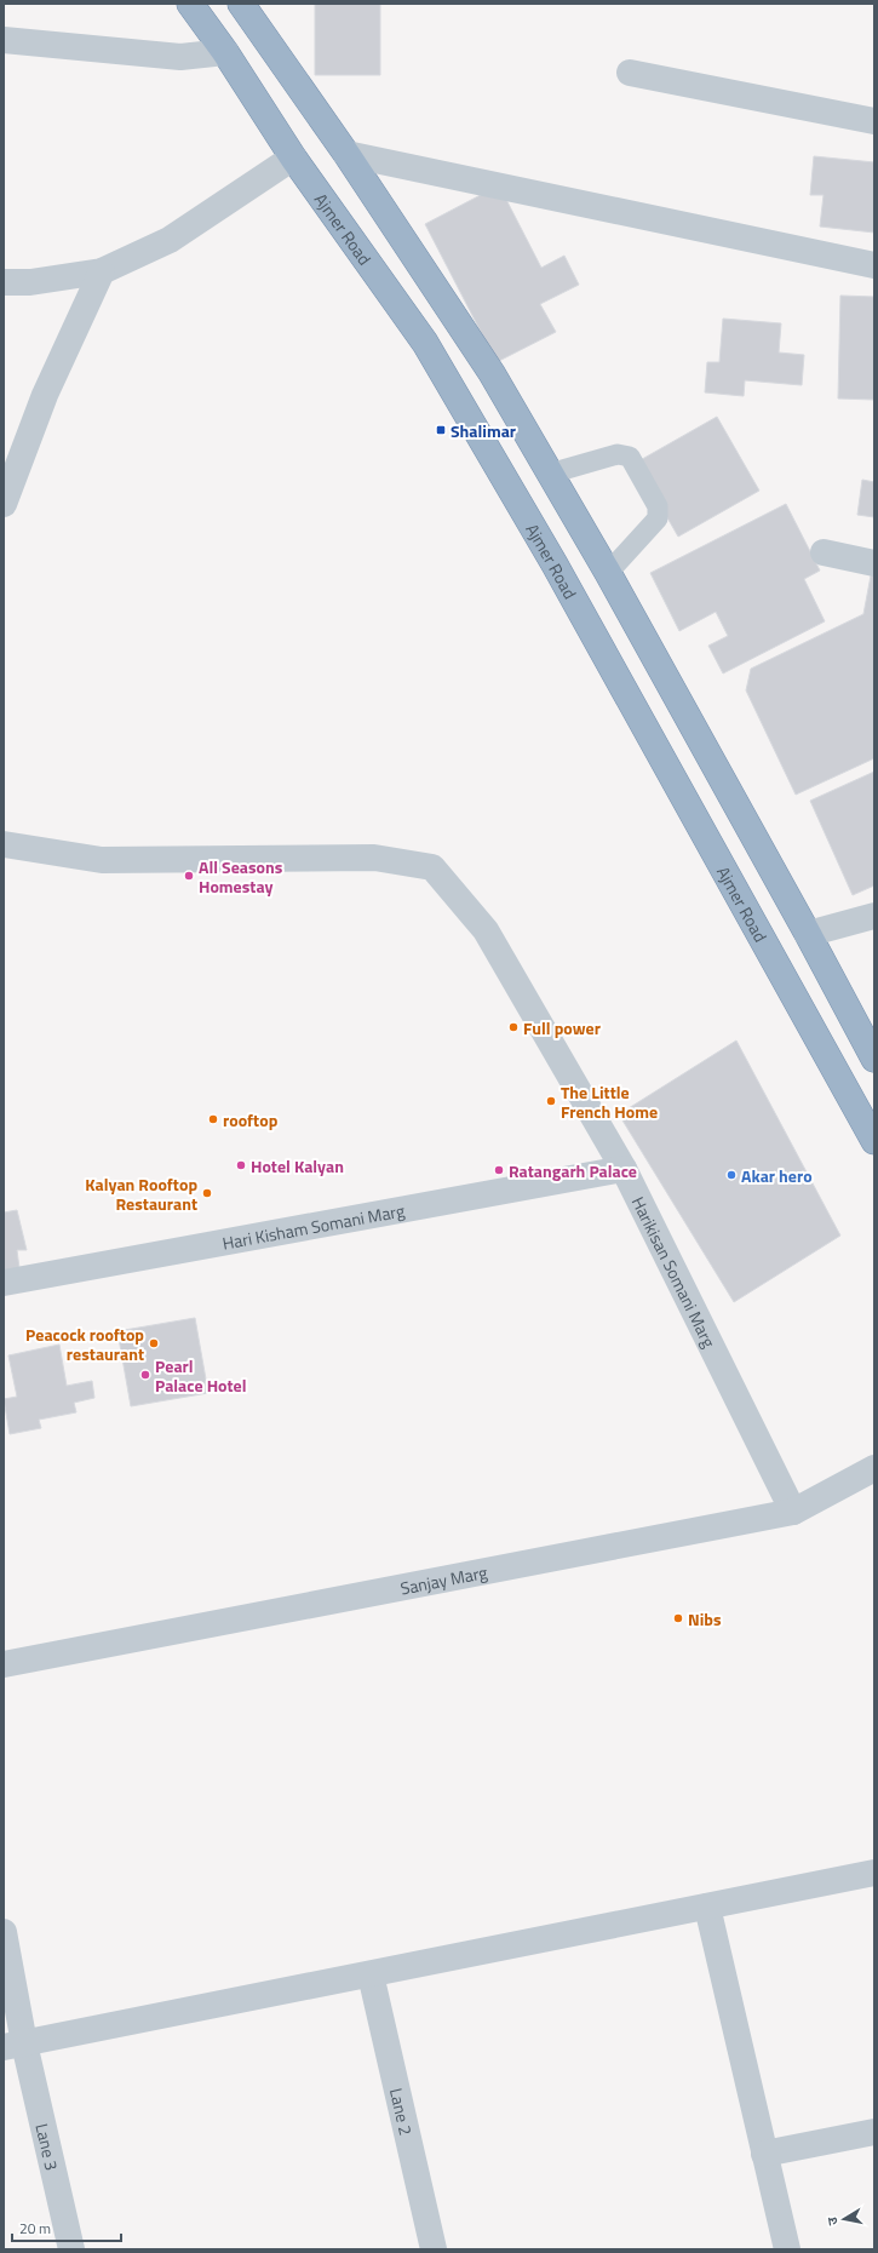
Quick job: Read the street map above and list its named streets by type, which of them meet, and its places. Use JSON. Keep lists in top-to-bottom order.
{
  "streets": {
    "highway": ["Ajmer Road"],
    "street": [
      "Hari Kisham Somani Marg",
      "Harikisan Somani Marg",
      "Sanjay Marg",
      "Lane 2",
      "Lane 3"
    ]
  },
  "crossings": [
    ["Hari Kisham Somani Marg", "Harikisan Somani Marg"],
    ["Harikisan Somani Marg", "Sanjay Marg"]
  ],
  "places": {
    "transit": ["Shalimar"],
    "other": [
      "All Seasons Homestay",
      "Full power",
      "The Little French Home",
      "rooftop",
      "Hotel Kalyan",
      "Ratangarh Palace",
      "Akar hero",
      "Kalyan Rooftop Restaurant",
      "Peacock rooftop restaurant",
      "Pearl Palace Hotel",
      "Nibs"
    ]
  },
  "scale_bar": "20 m",
  "north": "left"
}
